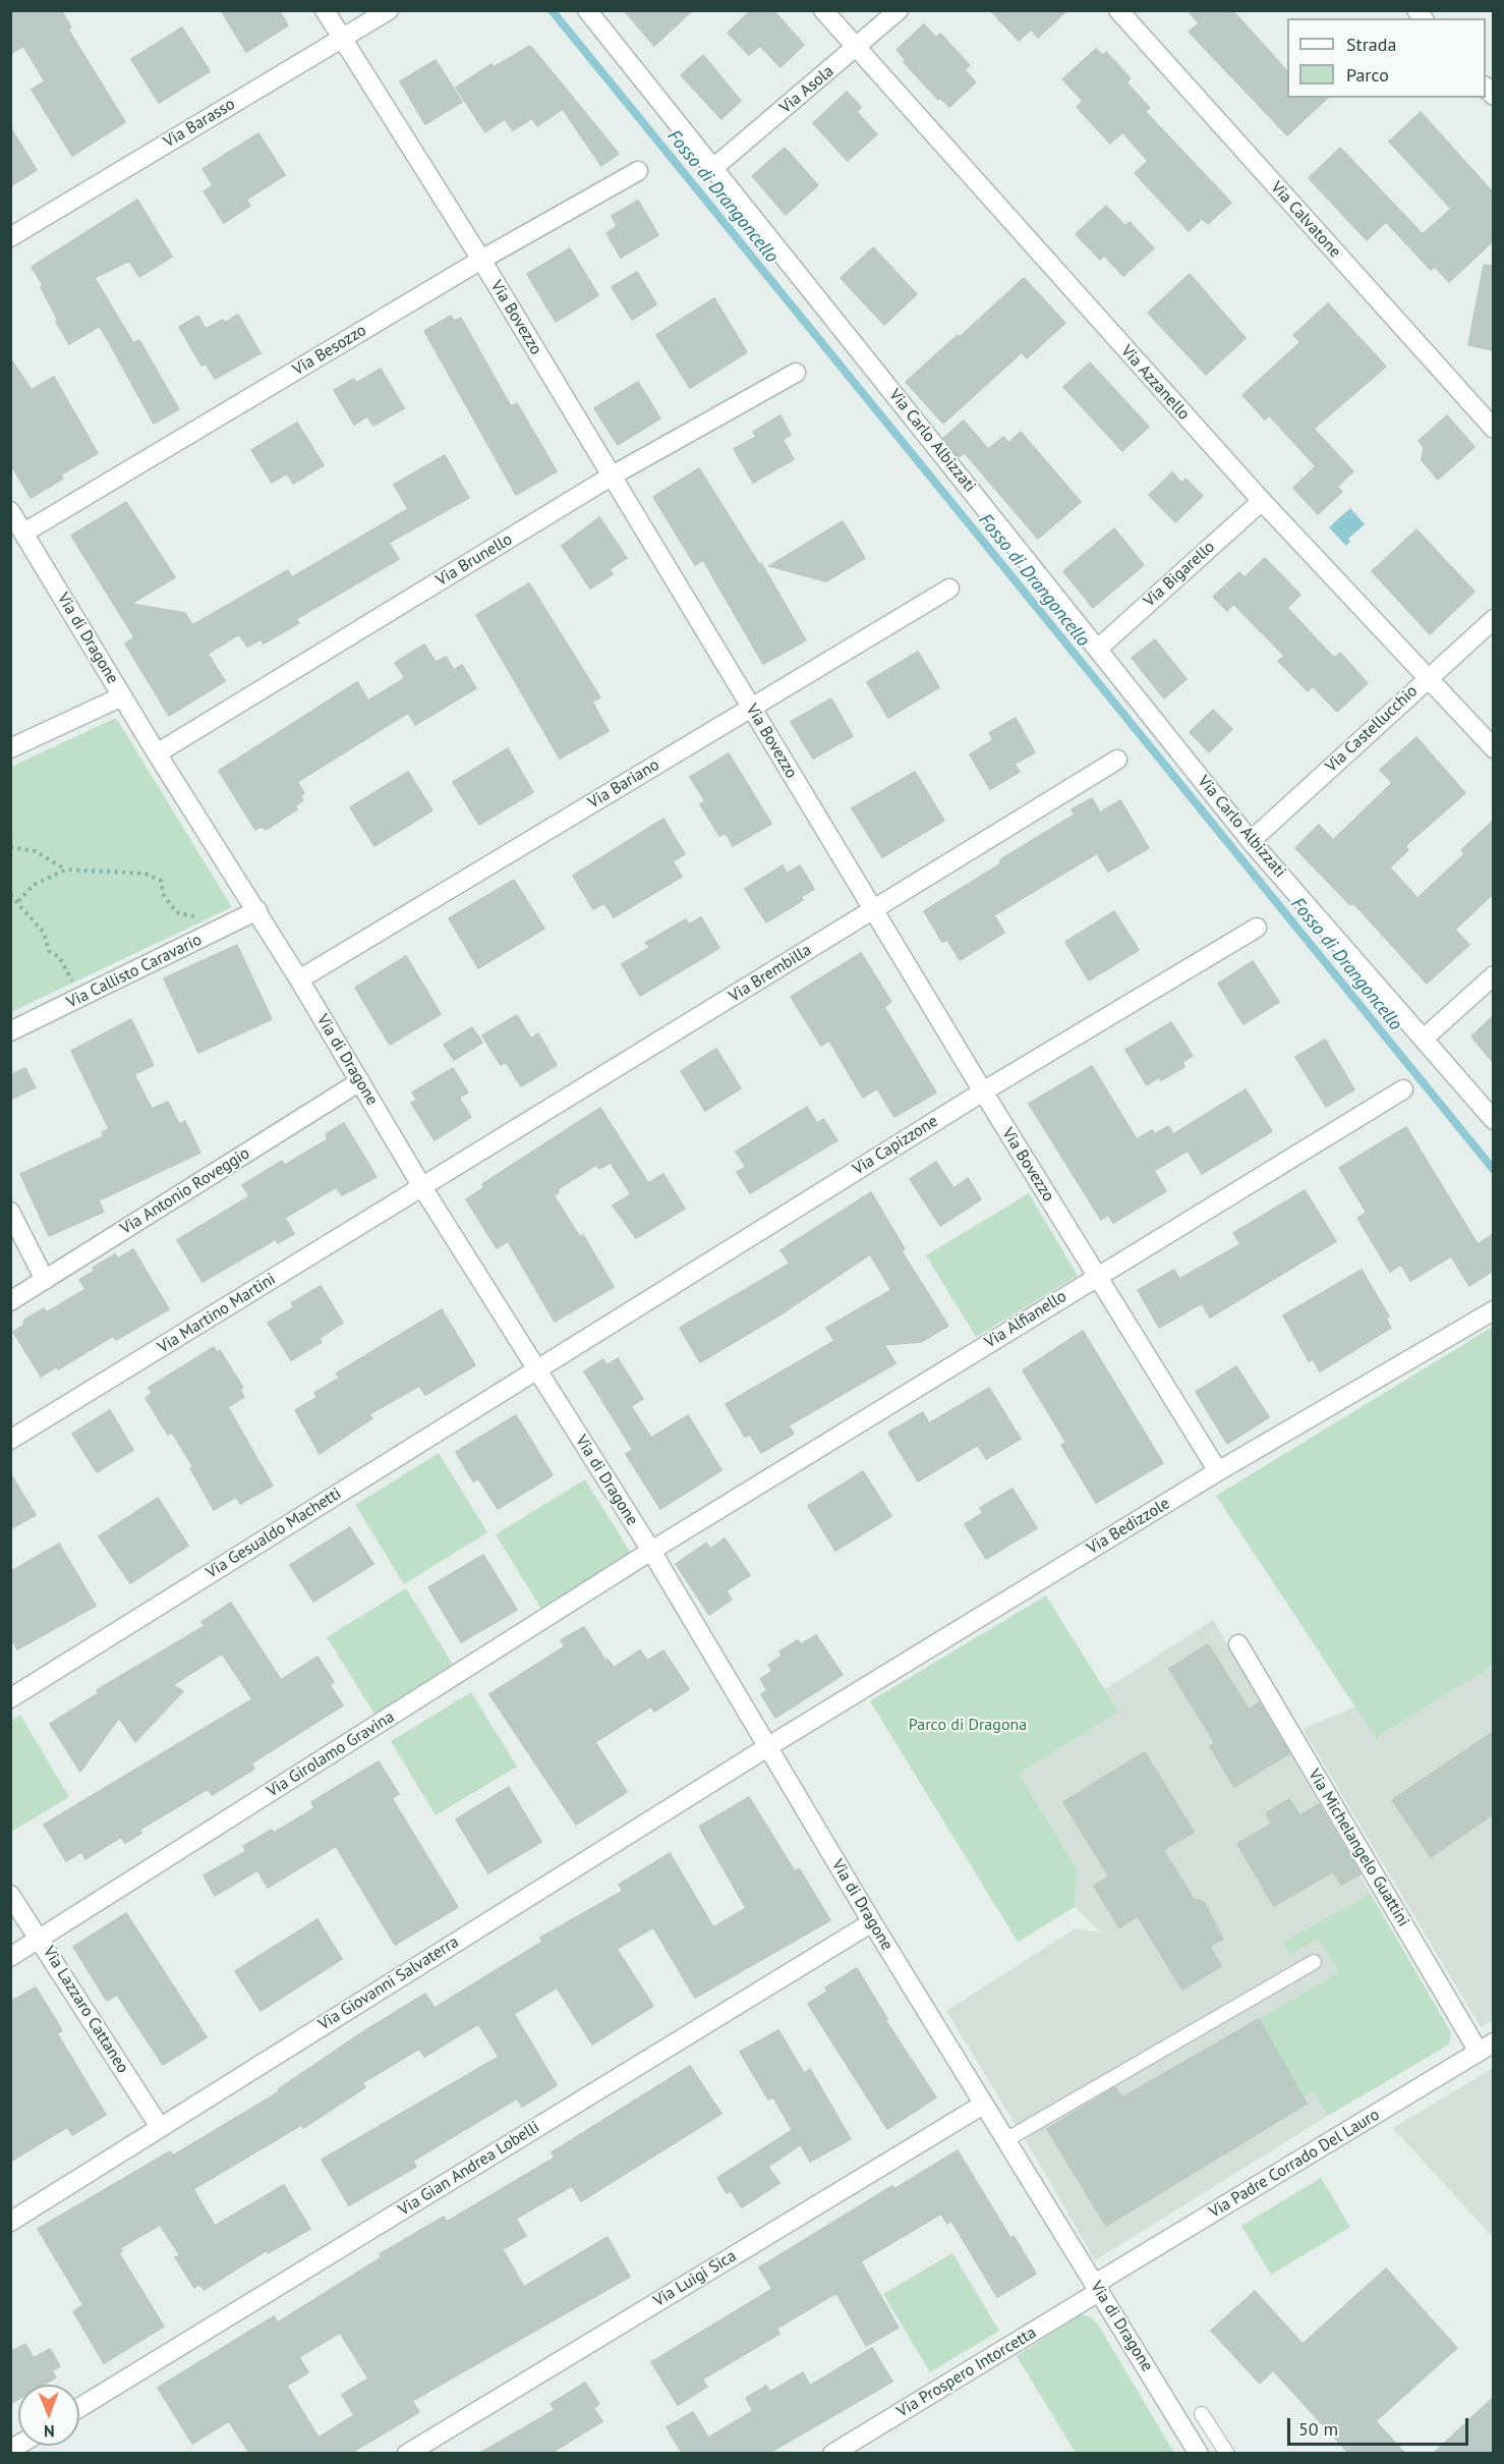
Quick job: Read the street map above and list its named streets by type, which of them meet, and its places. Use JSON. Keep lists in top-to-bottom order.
{
  "streets": {
    "street": [
      "Via Asola",
      "Via Barasso",
      "Via Calvatone",
      "Via Bovezzo",
      "Via Besozzo",
      "Via Azzanello",
      "Via Carlo Albizzati",
      "Via Brunello",
      "Via Bigarello",
      "Via di Dragone",
      "Via Castellucchio",
      "Via Bariano",
      "Via Callisto Caravario",
      "Via Brembilla",
      "Via Capizzone",
      "Via Antonio Roveggio",
      "Via Martino Martini",
      "Via Alfianello",
      "Via Bedizzole",
      "Via Gesualdo Machetti",
      "Via Girolamo Gravina",
      "Via Michelangelo Guattini",
      "Via Giovanni Salvaterra",
      "Via Lazzaro Cattaneo",
      "Via Padre Corrado Del Lauro",
      "Via Gian Andrea Lobelli",
      "Via Luigi Sica",
      "Via Prospero Intorcetta"
    ]
  },
  "crossings": [
    ["Via Asola", "Via Azzanello"],
    ["Via Asola", "Via Carlo Albizzati"],
    ["Via Barasso", "Via Bovezzo"],
    ["Via Bovezzo", "Via Besozzo"],
    ["Via Bovezzo", "Via Brunello"],
    ["Via Bovezzo", "Via Bariano"],
    ["Via Bovezzo", "Via Brembilla"],
    ["Via Bovezzo", "Via Capizzone"],
    ["Via Bovezzo", "Via Alfianello"],
    ["Via Bovezzo", "Via Bedizzole"],
    ["Via Besozzo", "Via di Dragone"],
    ["Via Azzanello", "Via Bigarello"],
    ["Via Azzanello", "Via Castellucchio"],
    ["Via Carlo Albizzati", "Via Bigarello"],
    ["Via Carlo Albizzati", "Via Castellucchio"],
    ["Via Brunello", "Via di Dragone"],
    ["Via di Dragone", "Via Bariano"],
    ["Via di Dragone", "Via Callisto Caravario"],
    ["Via di Dragone", "Via Brembilla"],
    ["Via di Dragone", "Via Capizzone"],
    ["Via di Dragone", "Via Antonio Roveggio"],
    ["Via di Dragone", "Via Martino Martini"],
    ["Via di Dragone", "Via Alfianello"],
    ["Via di Dragone", "Via Bedizzole"],
    ["Via di Dragone", "Via Gesualdo Machetti"],
    ["Via di Dragone", "Via Girolamo Gravina"],
    ["Via di Dragone", "Via Giovanni Salvaterra"],
    ["Via di Dragone", "Via Padre Corrado Del Lauro"],
    ["Via di Dragone", "Via Gian Andrea Lobelli"],
    ["Via di Dragone", "Via Luigi Sica"],
    ["Via di Dragone", "Via Prospero Intorcetta"],
    ["Via Brembilla", "Via Martino Martini"],
    ["Via Capizzone", "Via Gesualdo Machetti"],
    ["Via Alfianello", "Via Girolamo Gravina"],
    ["Via Bedizzole", "Via Giovanni Salvaterra"],
    ["Via Girolamo Gravina", "Via Lazzaro Cattaneo"],
    ["Via Michelangelo Guattini", "Via Padre Corrado Del Lauro"],
    ["Via Giovanni Salvaterra", "Via Lazzaro Cattaneo"],
    ["Via Padre Corrado Del Lauro", "Via Prospero Intorcetta"]
  ],
  "water": ["Fosso di Drangoncello"],
  "parks": ["Parco di Dragona"],
  "legend": ["Strada", "Parco"],
  "scale_bar": "50 m",
  "north": "bottom"
}
